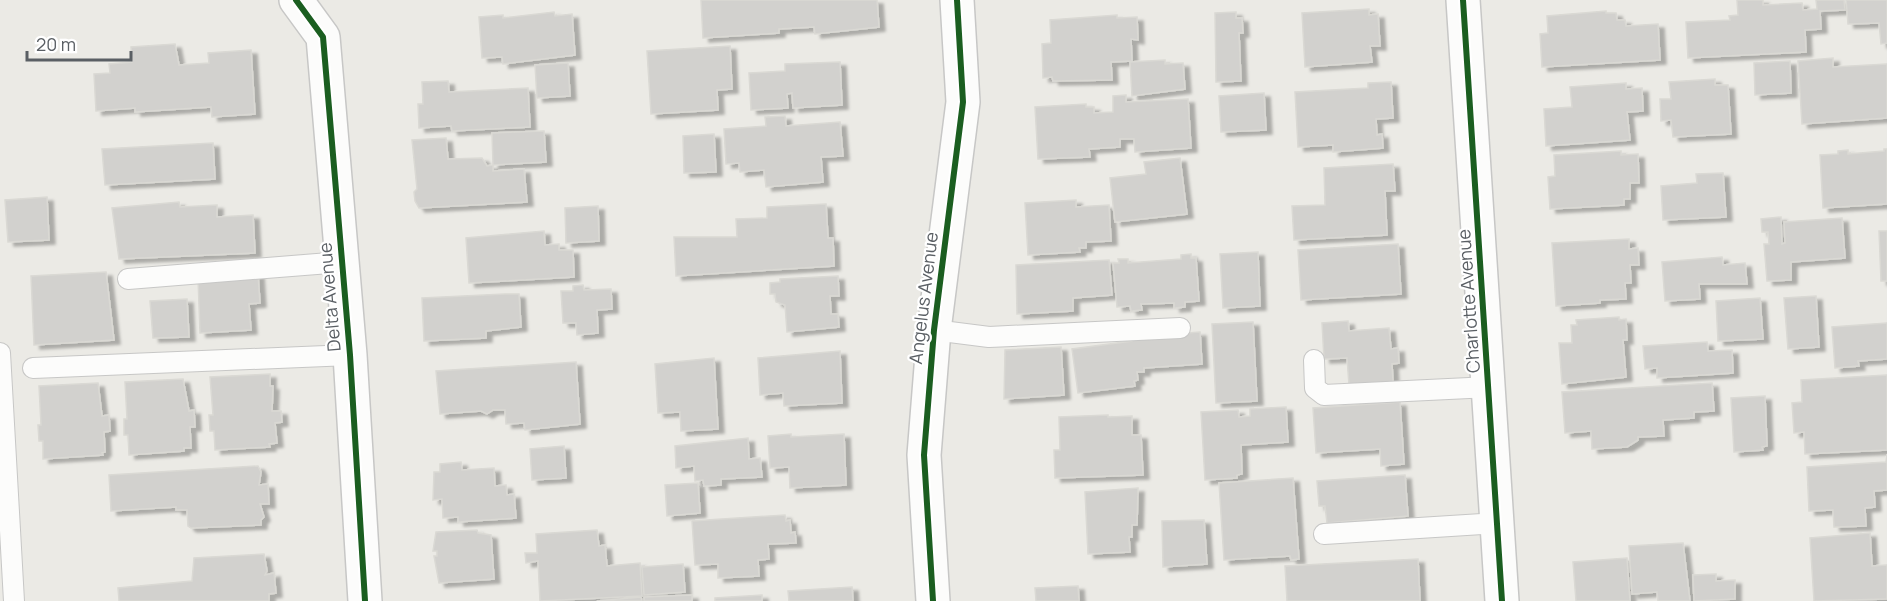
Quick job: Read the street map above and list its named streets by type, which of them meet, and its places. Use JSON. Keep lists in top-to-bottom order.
{
  "streets": {
    "street": ["Delta Avenue", "Angelus Avenue", "Charlotte Avenue"]
  },
  "scale_bar": "20 m"
}
